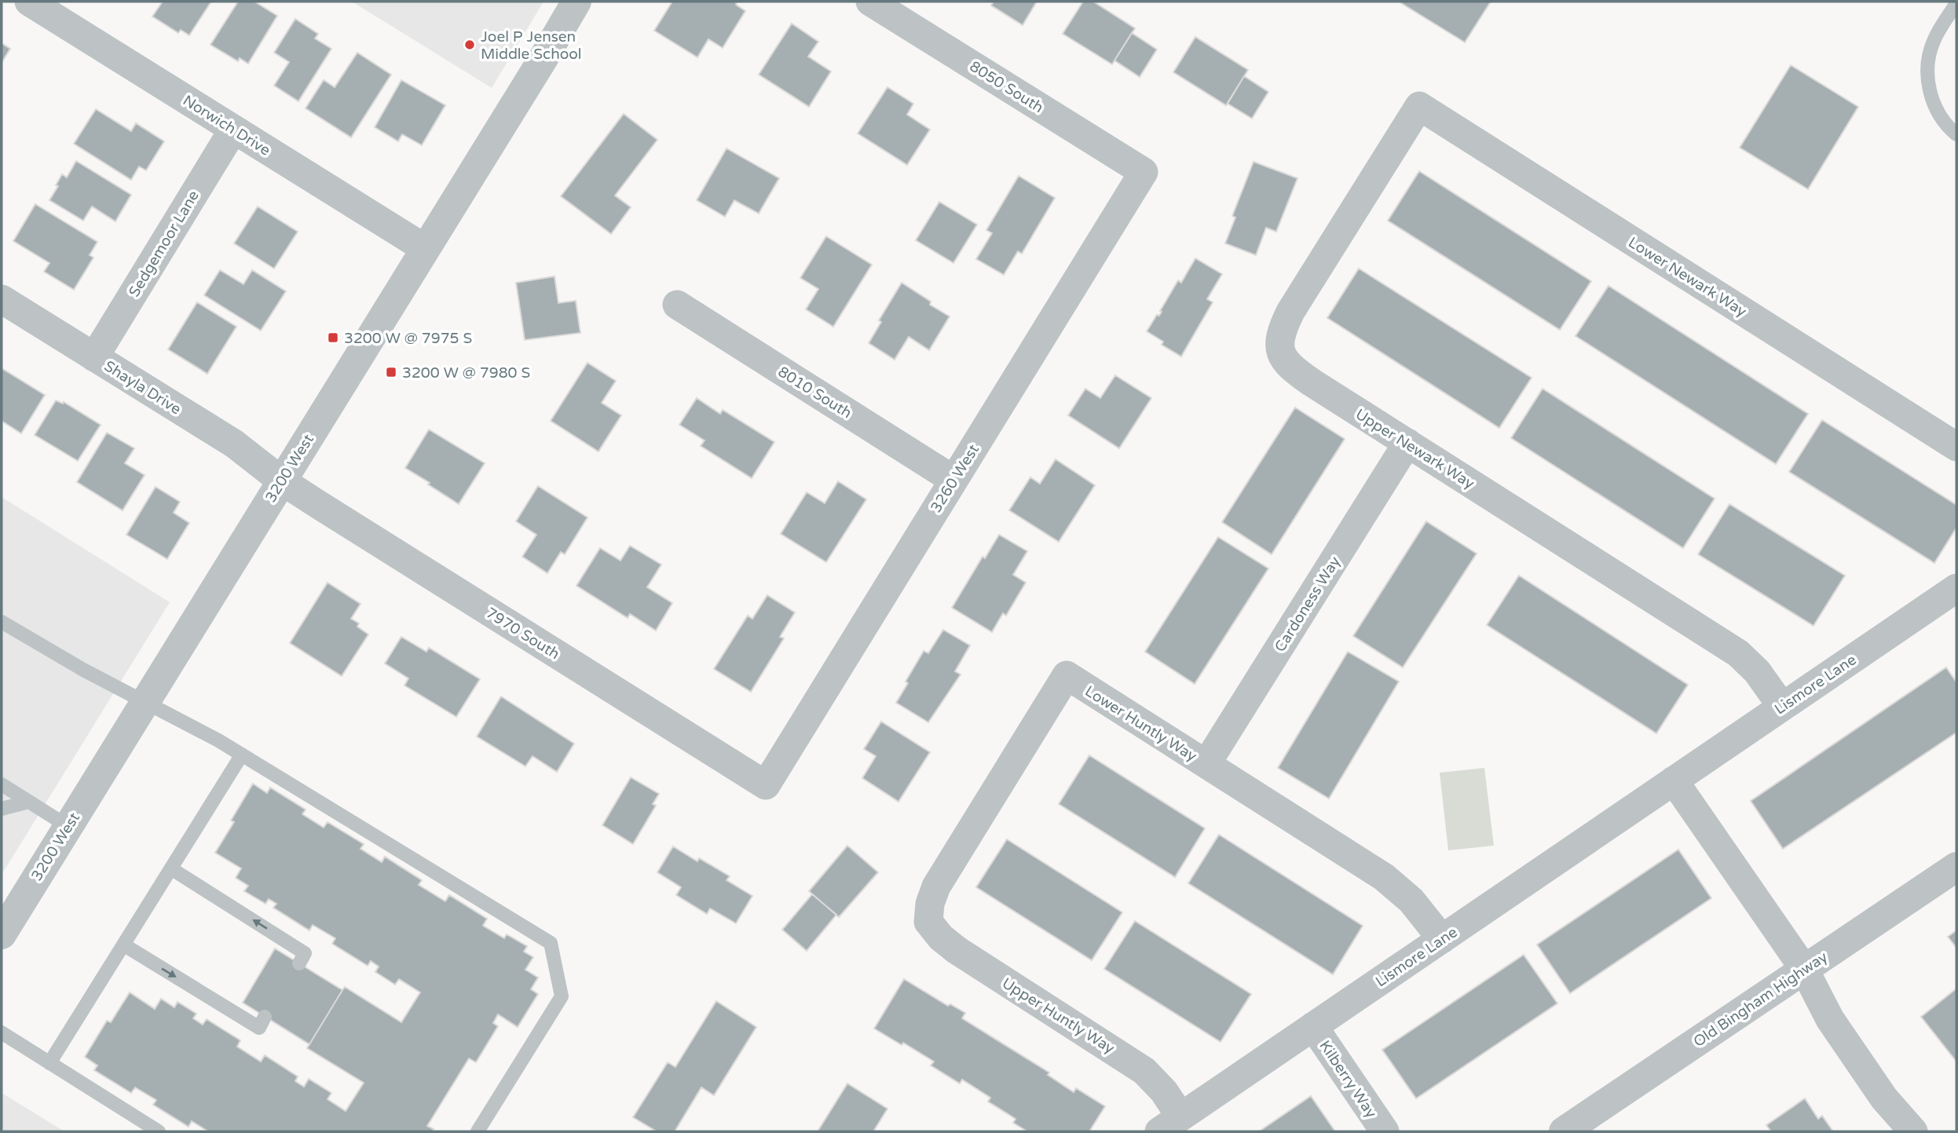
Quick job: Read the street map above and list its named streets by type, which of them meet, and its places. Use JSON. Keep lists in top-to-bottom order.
{
  "streets": {
    "street": [
      "8050 South",
      "Norwich Drive",
      "Sedgemoor Lane",
      "Lower Newark Way",
      "Shayla Drive",
      "8010 South",
      "Upper Newark Way",
      "3200 West",
      "3260 West",
      "Cardoness Way",
      "7970 South",
      "Lismore Lane",
      "Lower Huntly Way",
      "Old Bingham Highway",
      "Upper Huntly Way",
      "Kilberry Way"
    ]
  },
  "crossings": [
    ["8050 South", "3260 West"],
    ["Norwich Drive", "Sedgemoor Lane"],
    ["Norwich Drive", "3200 West"],
    ["Sedgemoor Lane", "Shayla Drive"],
    ["Lower Newark Way", "Upper Newark Way"],
    ["Shayla Drive", "3200 West"],
    ["Shayla Drive", "7970 South"],
    ["8010 South", "3260 West"],
    ["Upper Newark Way", "Cardoness Way"],
    ["Upper Newark Way", "Lismore Lane"],
    ["3200 West", "7970 South"],
    ["3260 West", "7970 South"],
    ["Cardoness Way", "Lower Huntly Way"],
    ["Lismore Lane", "Lower Huntly Way"],
    ["Lismore Lane", "Upper Huntly Way"],
    ["Lismore Lane", "Kilberry Way"],
    ["Lower Huntly Way", "Upper Huntly Way"]
  ],
  "places": {
    "other": ["Joel P Jensen Middle School"],
    "transit": ["3200 W @ 7975 S", "3200 W @ 7980 S"]
  }
}
